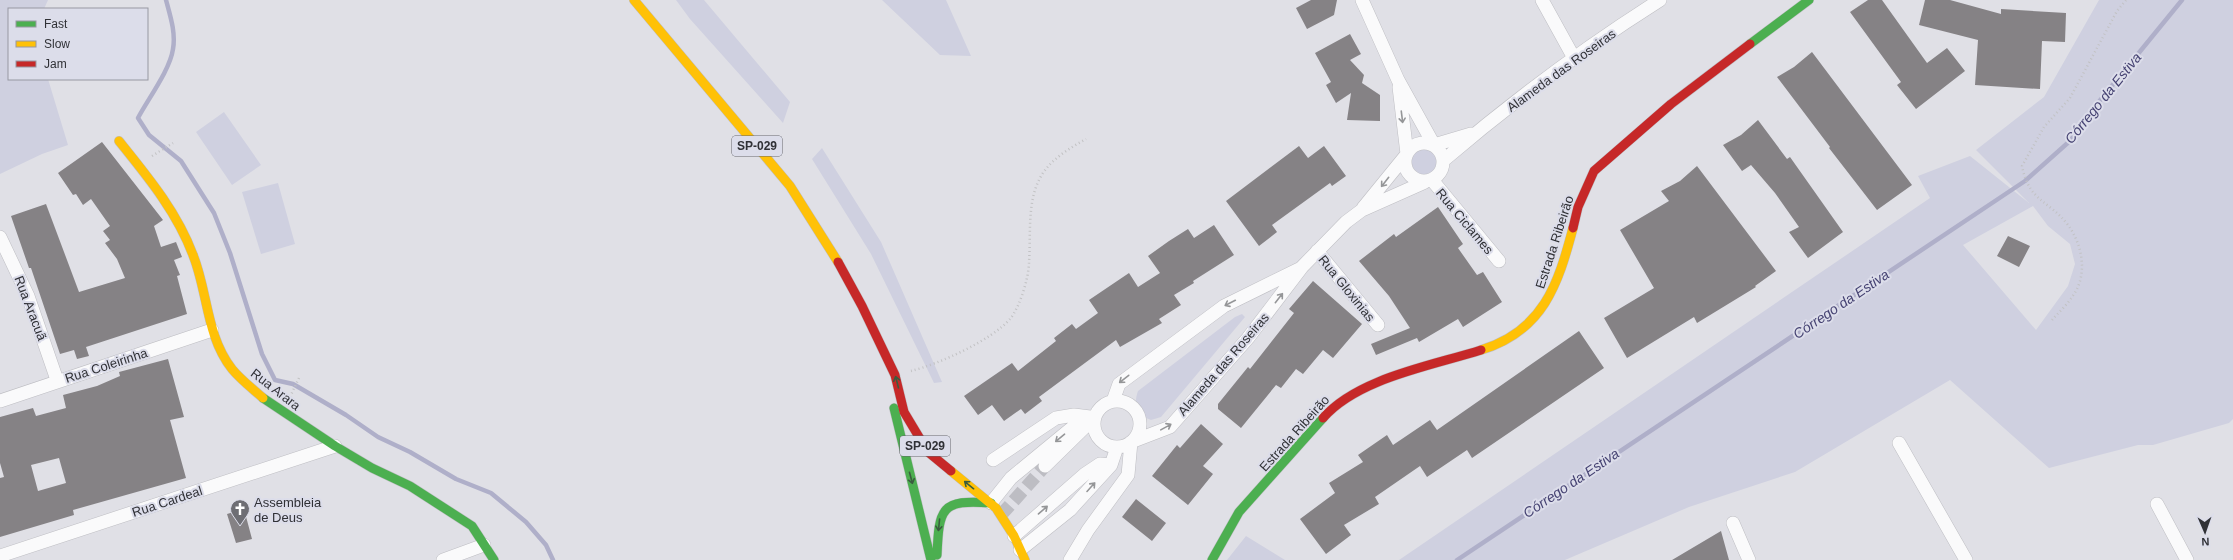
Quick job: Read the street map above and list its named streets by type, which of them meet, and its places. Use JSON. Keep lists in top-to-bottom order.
{
  "streets": {
    "main road": ["SP-029", "Estrada Ribeirão", "Rua Arara"],
    "street": [
      "Alameda das Roseiras",
      "Rua Ciclames",
      "Rua Gloxinias",
      "Rua Aracuã",
      "Rua Coleirinha",
      "Rua Cardeal"
    ]
  },
  "crossings": [
    ["Alameda das Roseiras", "Rua Ciclames"],
    ["Alameda das Roseiras", "Rua Gloxinias"],
    ["Rua Aracuã", "Rua Coleirinha"],
    ["Rua Coleirinha", "Rua Arara"],
    ["Rua Arara", "Rua Cardeal"]
  ],
  "water": ["Córrego da Estiva"],
  "places": {
    "church": ["Assembleia de Deus"]
  },
  "legend": ["Fast", "Slow", "Jam"],
  "north": "bottom"
}
